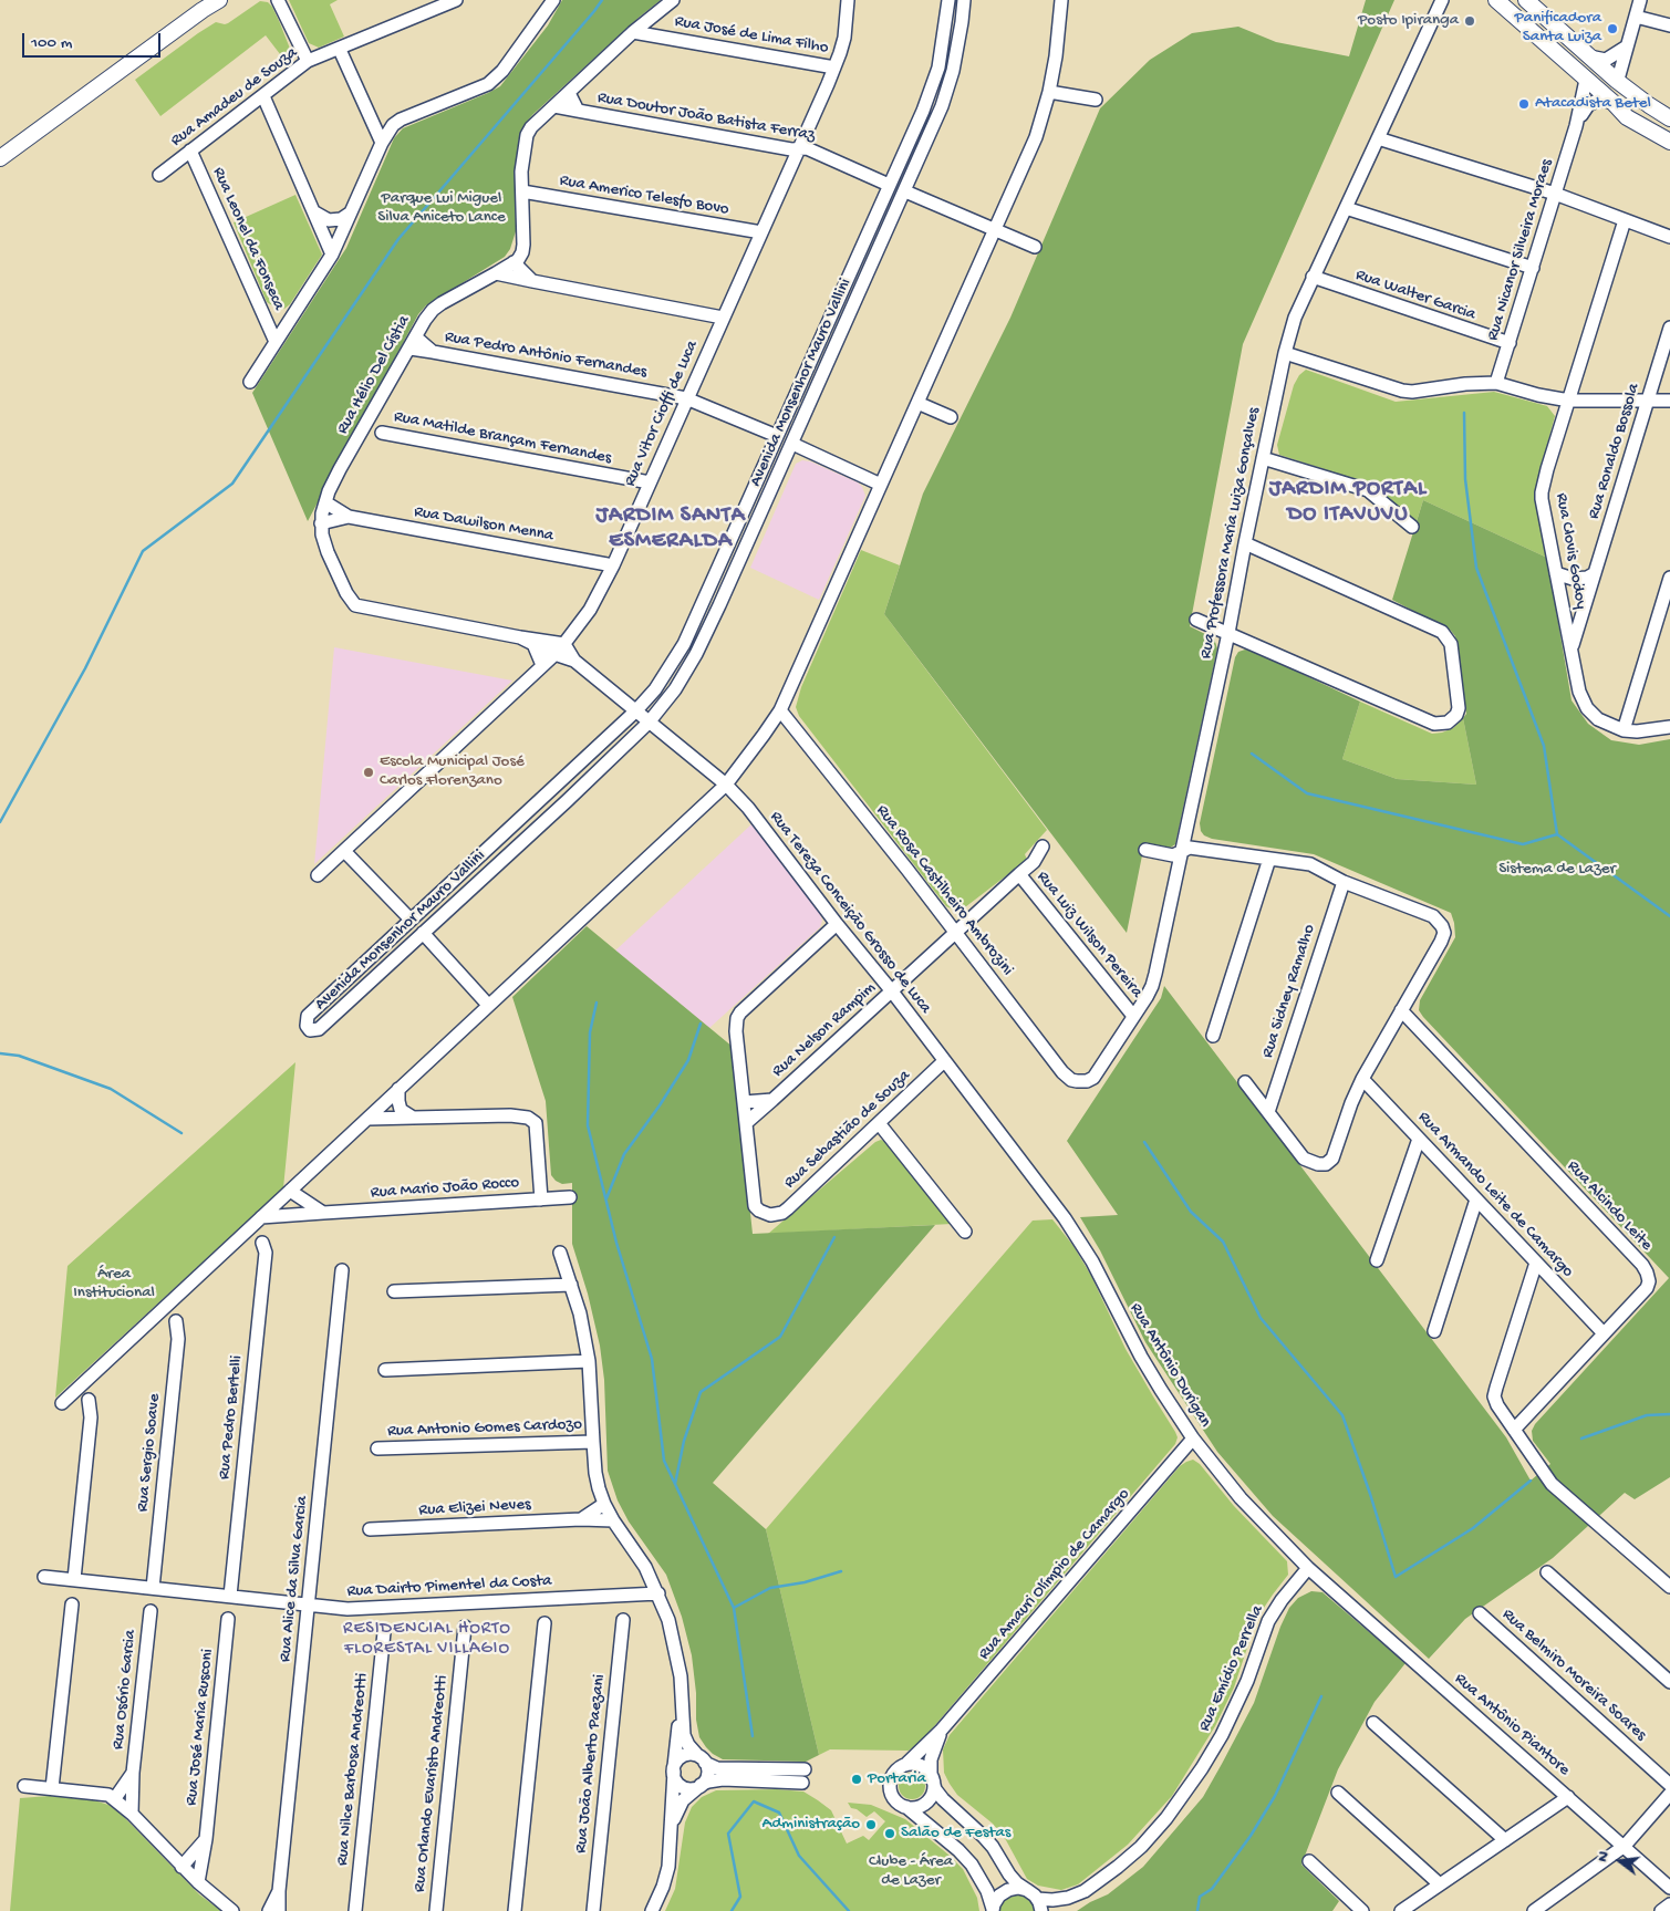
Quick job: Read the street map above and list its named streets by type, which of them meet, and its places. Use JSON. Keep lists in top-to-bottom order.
{
  "streets": {
    "street": [
      "Rua José de Lima Filho",
      "Rua Amadeu de Souza",
      "Rua Doutor João Batista Ferraz",
      "Rua Americo Telesfo Bovo",
      "Rua Leonel da Fonseca",
      "Rua Nicanor Silveira Moraes",
      "Rua Walter Garcia",
      "Rua Pedro Antônio Fernandes",
      "Rua Hélio Del Cístia",
      "Avenida Monsenhor Mauro Vallini",
      "Rua Vitor Cioffi de Luca",
      "Rua Matilde Brançam Fernandes",
      "Rua Ronaldo Bossola",
      "Rua Dawilson Menna",
      "Rua Professora Maria Luiza Gonçalves",
      "Rua Clovis Godoy",
      "Rua Rosa Castilheiro Ambrozini",
      "Rua Tereza Conceição Grosso de Luca",
      "Rua Luiz Wilson Pereira",
      "Rua Sidney Ramalho",
      "Rua Nelson Rampim",
      "Rua Sebastião de Souza",
      "Rua Mario João Rocco",
      "Rua Armando Leite de Camargo",
      "Rua Alcindo Leite",
      "Rua Antônio Durigan",
      "Rua Pedro Bertelli",
      "Rua Antonio Gomes Cardozo",
      "Rua Sergio Soave",
      "Rua Elizei Neves",
      "Rua Amauri Olímpio de Camargo",
      "Rua Alice da Silva Garcia",
      "Rua Dairto Pimentel da Costa",
      "Rua Emídio Perrella",
      "Rua Belmiro Moreira Soares",
      "Rua Osório Garcia",
      "Rua Antônio Piantore",
      "Rua José Maria Rusconi",
      "Rua João Alberto Paezani",
      "Rua Nilce Barbosa Andreotti",
      "Rua Orlando Evaristo Andreotti"
    ]
  },
  "crossings": [
    ["Rua José de Lima Filho", "Rua Vitor Cioffi de Luca"],
    ["Rua Amadeu de Souza", "Rua Leonel da Fonseca"],
    ["Rua Doutor João Batista Ferraz", "Avenida Monsenhor Mauro Vallini"],
    ["Rua Doutor João Batista Ferraz", "Rua Vitor Cioffi de Luca"],
    ["Rua Americo Telesfo Bovo", "Rua Vitor Cioffi de Luca"],
    ["Rua Nicanor Silveira Moraes", "Rua Walter Garcia"],
    ["Rua Walter Garcia", "Rua Professora Maria Luiza Gonçalves"],
    ["Rua Pedro Antônio Fernandes", "Rua Hélio Del Cístia"],
    ["Rua Pedro Antônio Fernandes", "Avenida Monsenhor Mauro Vallini"],
    ["Rua Pedro Antônio Fernandes", "Rua Vitor Cioffi de Luca"],
    ["Rua Hélio Del Cístia", "Rua Matilde Brançam Fernandes"],
    ["Rua Hélio Del Cístia", "Rua Dawilson Menna"],
    ["Rua Hélio Del Cístia", "Rua Tereza Conceição Grosso de Luca"],
    ["Avenida Monsenhor Mauro Vallini", "Rua Tereza Conceição Grosso de Luca"],
    ["Rua Vitor Cioffi de Luca", "Rua Matilde Brançam Fernandes"],
    ["Rua Vitor Cioffi de Luca", "Rua Dawilson Menna"],
    ["Rua Vitor Cioffi de Luca", "Rua Tereza Conceição Grosso de Luca"],
    ["Rua Ronaldo Bossola", "Rua Clovis Godoy"],
    ["Rua Dawilson Menna", "Rua Tereza Conceição Grosso de Luca"],
    ["Rua Professora Maria Luiza Gonçalves", "Rua Rosa Castilheiro Ambrozini"],
    ["Rua Professora Maria Luiza Gonçalves", "Rua Luiz Wilson Pereira"],
    ["Rua Rosa Castilheiro Ambrozini", "Rua Nelson Rampim"],
    ["Rua Tereza Conceição Grosso de Luca", "Rua Nelson Rampim"],
    ["Rua Tereza Conceição Grosso de Luca", "Rua Sebastião de Souza"],
    ["Rua Tereza Conceição Grosso de Luca", "Rua Antônio Durigan"],
    ["Rua Luiz Wilson Pereira", "Rua Nelson Rampim"],
    ["Rua Nelson Rampim", "Rua Sebastião de Souza"],
    ["Rua Armando Leite de Camargo", "Rua Alcindo Leite"],
    ["Rua Antônio Durigan", "Rua Amauri Olímpio de Camargo"],
    ["Rua Antônio Durigan", "Rua Emídio Perrella"],
    ["Rua Antônio Durigan", "Rua Antônio Piantore"],
    ["Rua Pedro Bertelli", "Rua Dairto Pimentel da Costa"],
    ["Rua Sergio Soave", "Rua Dairto Pimentel da Costa"],
    ["Rua Alice da Silva Garcia", "Rua Dairto Pimentel da Costa"]
  ],
  "districts": ["JARDIM PORTAL DO ITAVUVU", "JARDIM SANTA ESMERALDA", "RESIDENCIAL HORTO FLORESTAL VILLAGIO"],
  "parks": [
    "Parque Lui Miguel Silva Aniceto Lance",
    "Sistema de Lazer",
    "Área Institucional",
    "Clube - Área de Lazer"
  ],
  "places": [
    "Posto Ipiranga",
    "Panificadora Santa Luiza",
    "Atacadista Betel",
    "Escola Municipal José Carlos Florenzano",
    "Portaria",
    "Administração",
    "Salão de Festas"
  ],
  "scale_bar": "100 m",
  "north": "left"
}
